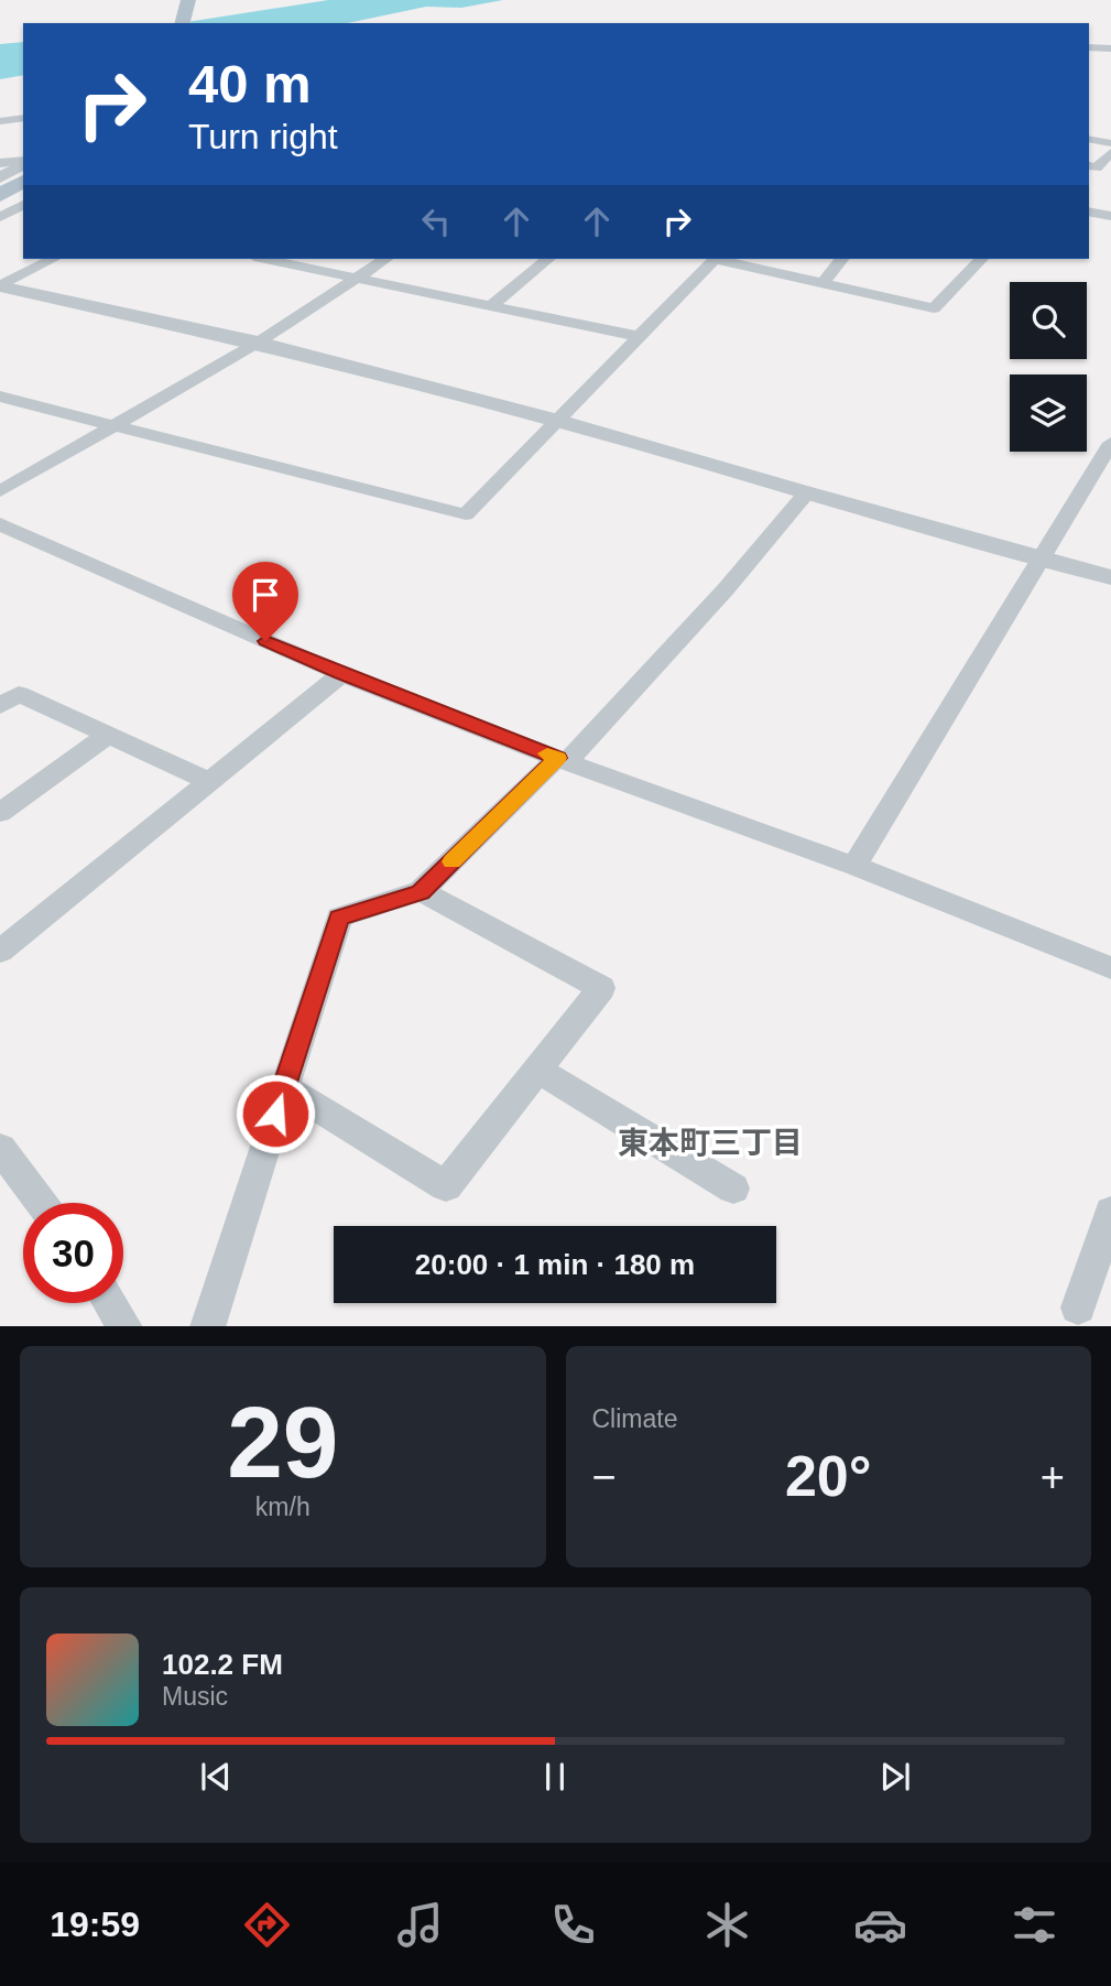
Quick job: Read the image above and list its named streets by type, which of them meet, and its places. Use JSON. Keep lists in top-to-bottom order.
{
  "districts": ["東本町三丁目"],
  "page": {
    "turn": ["40 m", "Turn right"],
    "limit": "30",
    "trip": "20:00 · 1 min · 180 m",
    "tile": [
      ["29", "km/h"],
      "Climate"
    ],
    "heat": ["−", "20°", "+"],
    "song": ["102.2 FM", "Music"],
    "tabs": "19:59"
  }
}
